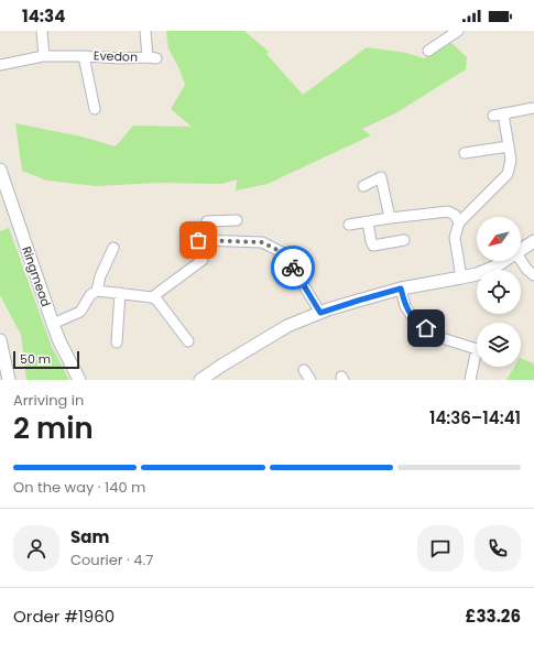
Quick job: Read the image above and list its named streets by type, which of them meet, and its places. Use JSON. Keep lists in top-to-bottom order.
{
  "streets": {
    "street": ["Evedon", "Ringmead"]
  },
  "scale_bar": "50 m",
  "north": "bottom left",
  "page": {
    "status": "14:34",
    "scale": "50 m",
    "heading": ["2 min", "Arriving in", "14:36–14:41"],
    "panel": [
      "Sam",
      "Courier · 4.7",
      "Order #1960",
      "£33.26"
    ],
    "bar": "On the way · 140 m"
  }
}
